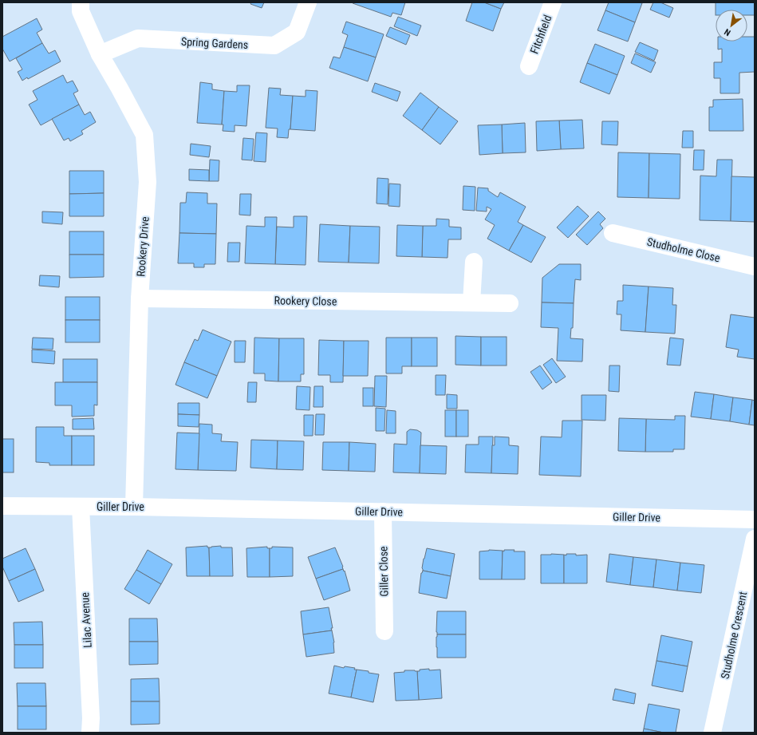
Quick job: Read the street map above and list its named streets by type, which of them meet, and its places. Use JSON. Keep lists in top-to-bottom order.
{
  "streets": {
    "street": [
      "Fitchfield",
      "Spring Gardens",
      "Rookery Drive",
      "Studholme Close",
      "Rookery Close",
      "Giller Drive",
      "Giller Close",
      "Lilac Avenue",
      "Studholme Crescent"
    ]
  },
  "crossings": [
    ["Spring Gardens", "Rookery Drive"],
    ["Rookery Drive", "Rookery Close"],
    ["Rookery Drive", "Giller Drive"],
    ["Giller Drive", "Giller Close"],
    ["Giller Drive", "Lilac Avenue"]
  ],
  "north": "bottom left"
}
